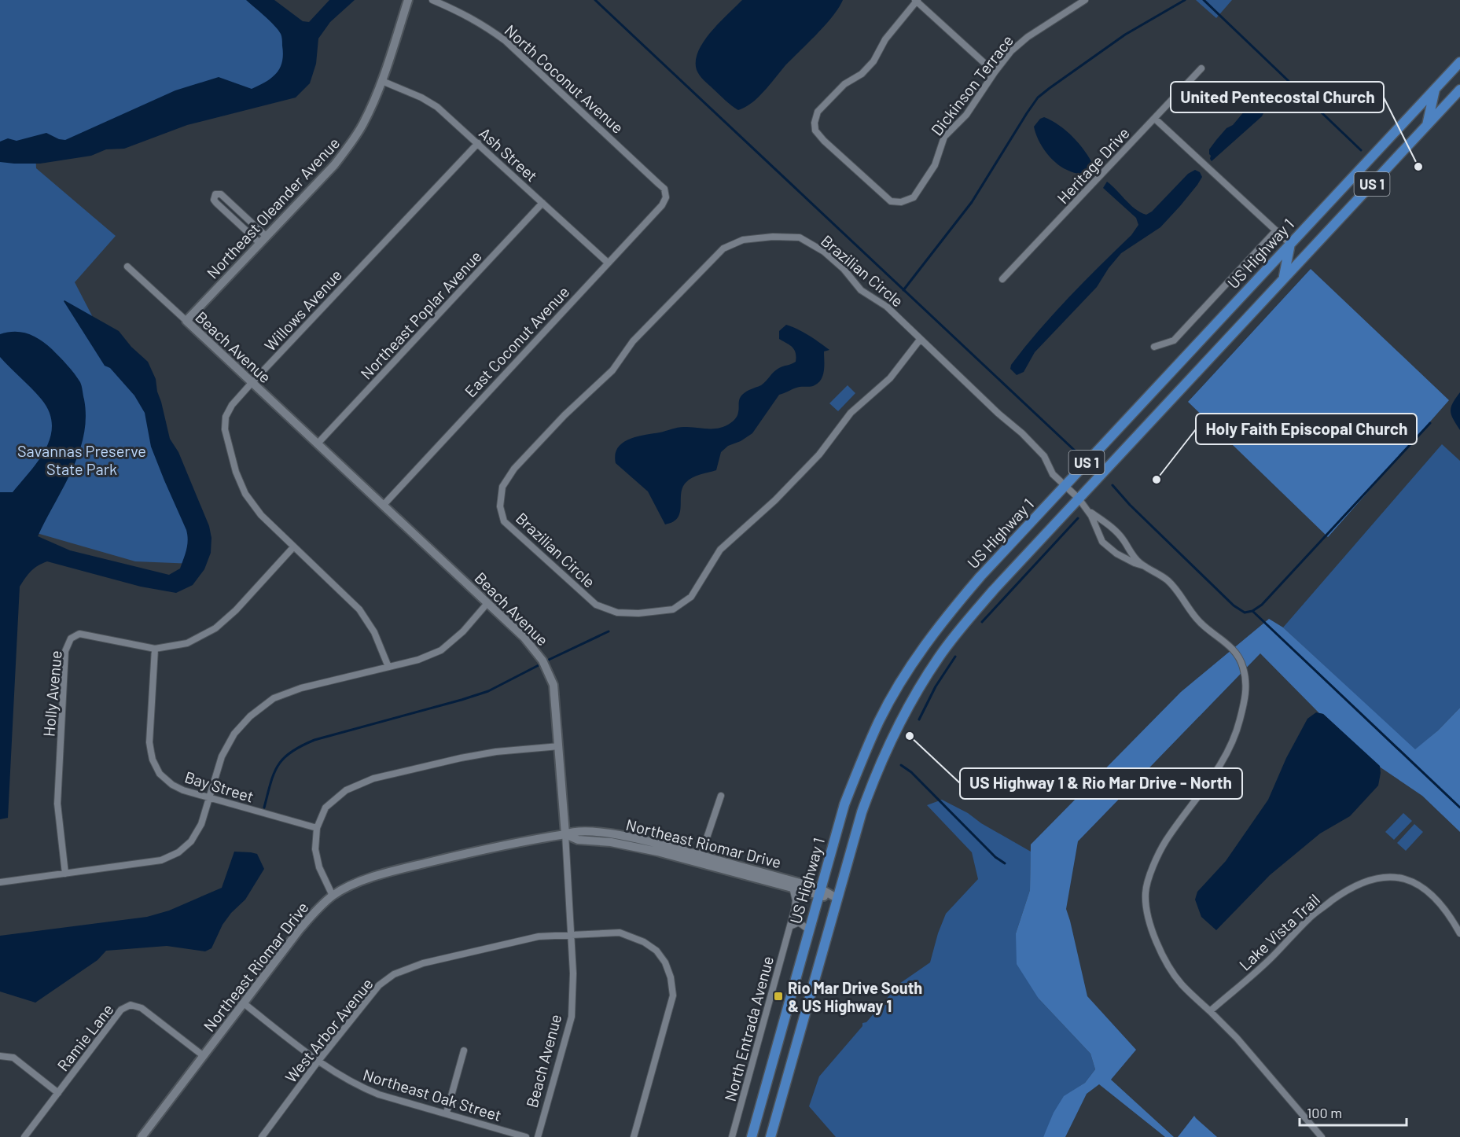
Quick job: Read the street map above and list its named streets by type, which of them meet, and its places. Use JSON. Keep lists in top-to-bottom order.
{
  "streets": {
    "main road": ["US 1", "US Highway 1"],
    "street": [
      "North Coconut Avenue",
      "Dickinson Terrace",
      "Ash Street",
      "Heritage Drive",
      "Northeast Oleander Avenue",
      "Brazilian Circle",
      "Willows Avenue",
      "Northeast Poplar Avenue",
      "East Coconut Avenue",
      "Beach Avenue",
      "Holly Avenue",
      "Bay Street",
      "Northeast Riomar Drive",
      "Lake Vista Trail",
      "North Entrada Avenue",
      "West Arbor Avenue",
      "Ramie Lane",
      "Northeast Oak Street"
    ]
  },
  "crossings": [
    ["North Coconut Avenue", "East Coconut Avenue"],
    ["Ash Street", "Northeast Oleander Avenue"],
    ["Ash Street", "Willows Avenue"],
    ["Ash Street", "Northeast Poplar Avenue"],
    ["Ash Street", "East Coconut Avenue"],
    ["US 1", "Northeast Riomar Drive"],
    ["Northeast Oleander Avenue", "Beach Avenue"],
    ["US Highway 1", "Brazilian Circle"],
    ["US Highway 1", "Northeast Riomar Drive"],
    ["Willows Avenue", "Beach Avenue"],
    ["Willows Avenue", "Holly Avenue"],
    ["Northeast Poplar Avenue", "Beach Avenue"],
    ["East Coconut Avenue", "Beach Avenue"],
    ["Beach Avenue", "Northeast Riomar Drive"],
    ["Beach Avenue", "West Arbor Avenue"],
    ["Holly Avenue", "Bay Street"],
    ["Northeast Riomar Drive", "North Entrada Avenue"],
    ["Northeast Riomar Drive", "Ramie Lane"],
    ["Northeast Riomar Drive", "Northeast Oak Street"],
    ["West Arbor Avenue", "Northeast Oak Street"]
  ],
  "parks": ["Savannas Preserve State Park"],
  "places": {
    "other": ["United Pentecostal Church", "Holy Faith Episcopal Church", "US Highway 1 & Rio Mar Drive - North"],
    "transit": ["Rio Mar Drive South & US Highway 1"]
  },
  "scale_bar": "100 m"
}
